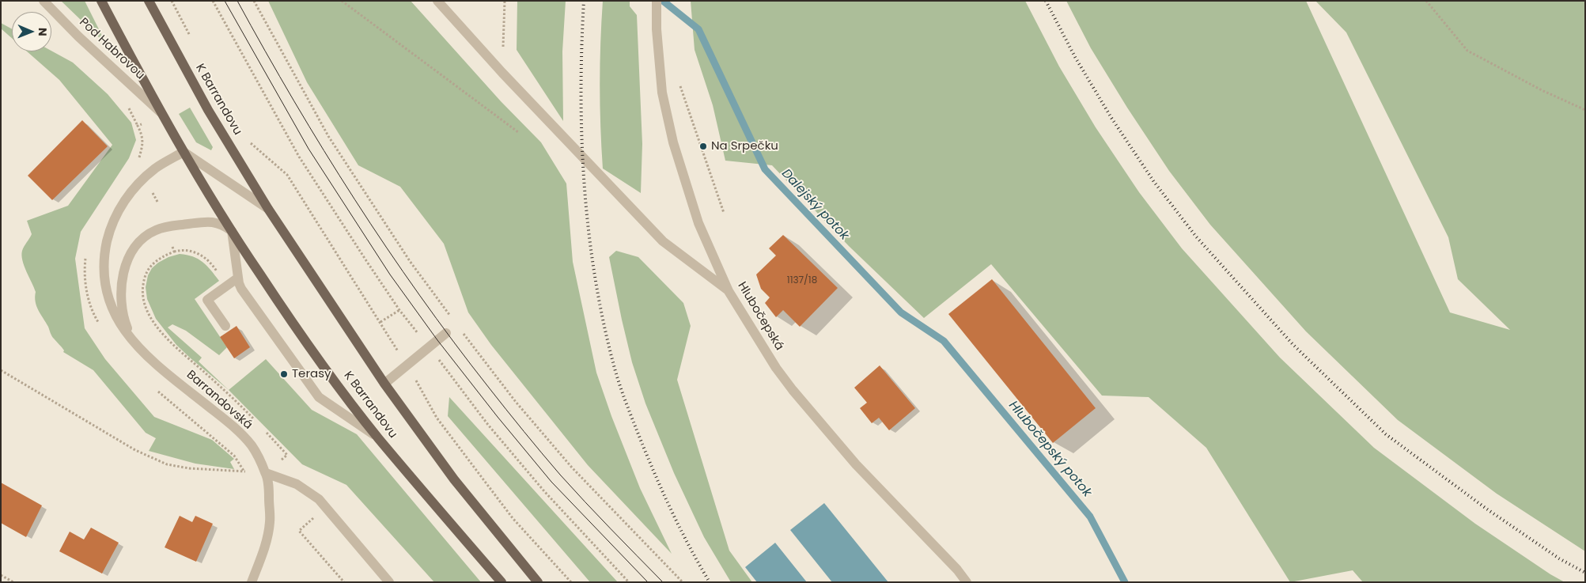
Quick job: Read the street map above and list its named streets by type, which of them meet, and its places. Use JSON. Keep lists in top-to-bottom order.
{
  "streets": {
    "main road": ["K Barrandovu"],
    "street": ["Pod Habrovou", "Hlubočepská", "Barrandovská"]
  },
  "crossings": [
    ["Pod Habrovou", "K Barrandovu"],
    ["K Barrandovu", "Barrandovská"]
  ],
  "water": ["Dalejský potok", "Hlubočepský potok"],
  "places": ["Na Srpečku", "Terasy"],
  "house_numbers": ["1137/18"],
  "north": "right"
}
